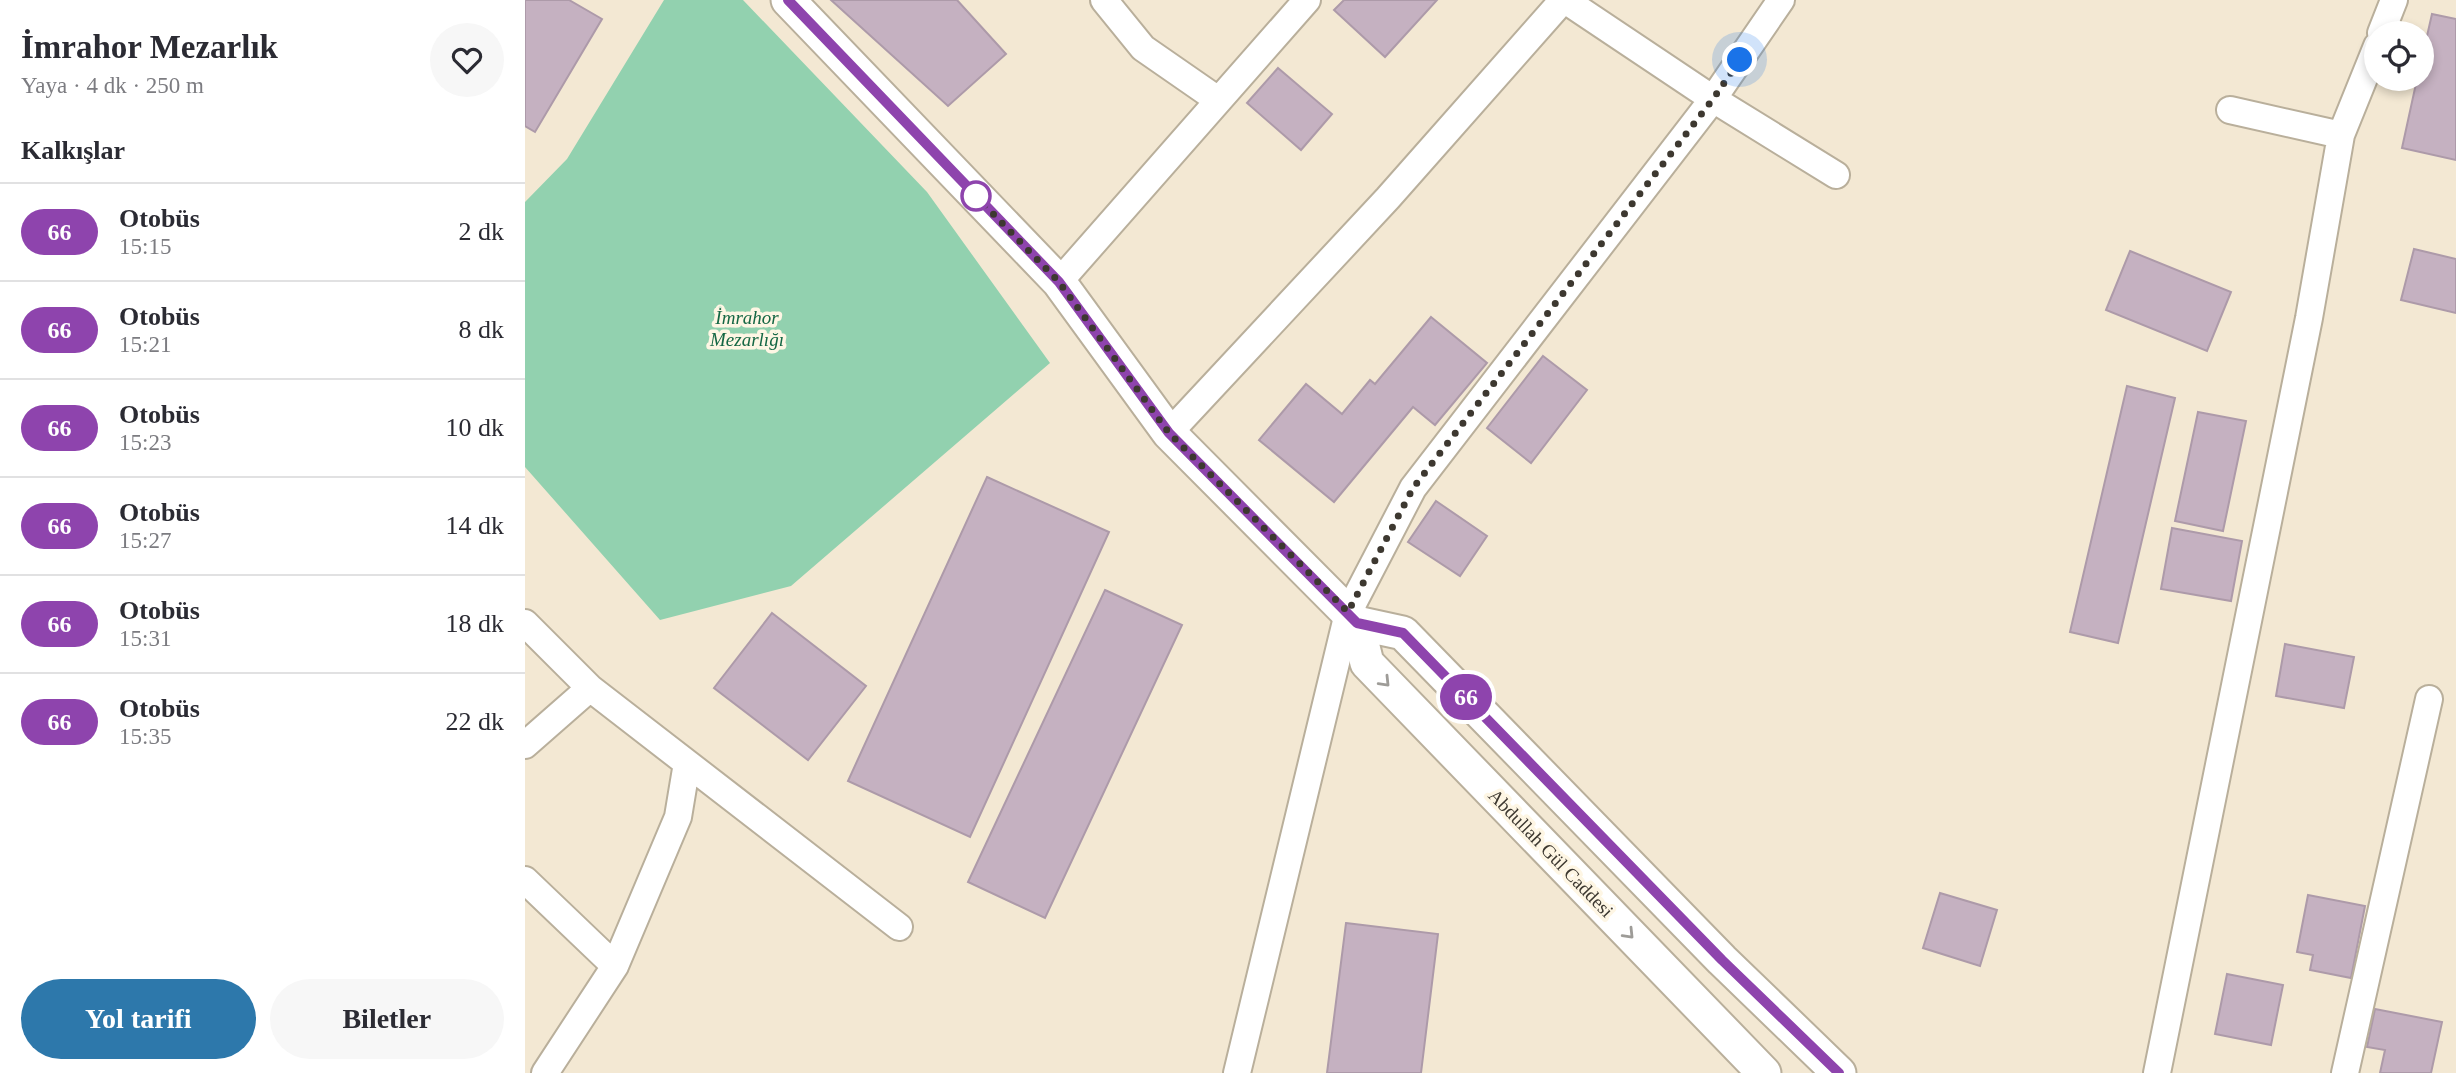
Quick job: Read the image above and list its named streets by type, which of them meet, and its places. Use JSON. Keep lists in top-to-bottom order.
{
  "streets": {
    "street": ["Abdullah Gül Caddesi"]
  },
  "parks": ["İmrahor Mezarlığı"],
  "lines": ["bus line 66"],
  "page": {
    "heading": [
      ["İmrahor Mezarlık", "Yaya · 4 dk · 250 m"],
      "Kalkışlar"
    ],
    "on_map": "66",
    "list": [
      {
        "mark": "66",
        "name": "Otobüs",
        "note": "15:15",
        "value": "2 dk"
      },
      {
        "mark": "66",
        "name": "Otobüs",
        "note": "15:21",
        "value": "8 dk"
      },
      {
        "mark": "66",
        "name": "Otobüs",
        "note": "15:23",
        "value": "10 dk"
      },
      {
        "mark": "66",
        "name": "Otobüs",
        "note": "15:27",
        "value": "14 dk"
      },
      {
        "mark": "66",
        "name": "Otobüs",
        "note": "15:31",
        "value": "18 dk"
      },
      {
        "mark": "66",
        "name": "Otobüs",
        "note": "15:35",
        "value": "22 dk"
      }
    ],
    "buttons": ["Yol tarifi", "Biletler"]
  }
}
